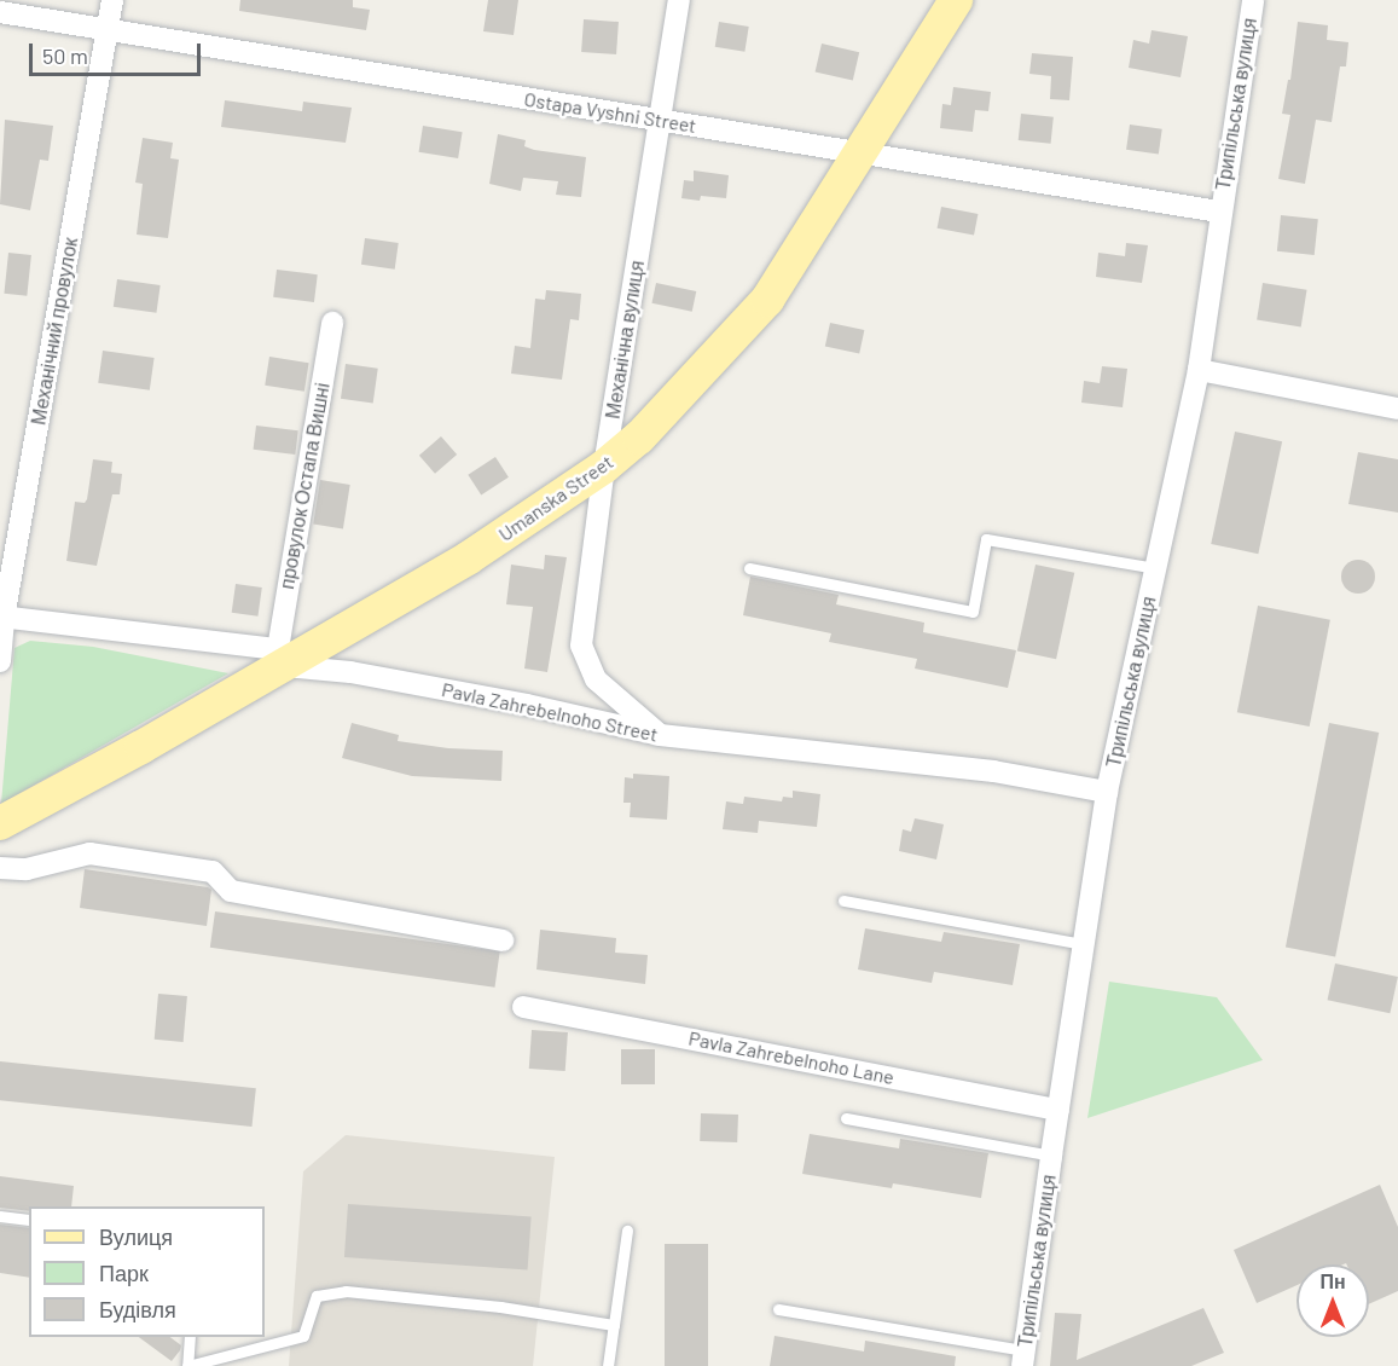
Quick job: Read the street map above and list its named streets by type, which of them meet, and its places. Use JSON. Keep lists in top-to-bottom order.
{
  "streets": {
    "main road": ["Umanska Street"],
    "street": [
      "Трипільська вулиця",
      "Ostapa Vyshni Street",
      "Механічний провулок",
      "Механічна вулиця",
      "провулок Остапа Вишні",
      "Pavla Zahrebelnoho Street",
      "Pavla Zahrebelnoho Lane"
    ]
  },
  "crossings": [
    ["Трипільська вулиця", "Ostapa Vyshni Street"],
    ["Трипільська вулиця", "Pavla Zahrebelnoho Street"],
    ["Трипільська вулиця", "Pavla Zahrebelnoho Lane"],
    ["Ostapa Vyshni Street", "Механічний провулок"],
    ["Ostapa Vyshni Street", "Механічна вулиця"],
    ["Ostapa Vyshni Street", "Umanska Street"],
    ["Механічний провулок", "Pavla Zahrebelnoho Street"],
    ["Механічна вулиця", "Umanska Street"],
    ["Механічна вулиця", "Pavla Zahrebelnoho Street"],
    ["провулок Остапа Вишні", "Umanska Street"],
    ["провулок Остапа Вишні", "Pavla Zahrebelnoho Street"],
    ["Umanska Street", "Pavla Zahrebelnoho Street"]
  ],
  "legend": ["Вулиця", "Парк", "Будівля"],
  "scale_bar": "50 m",
  "north": "top"
}
